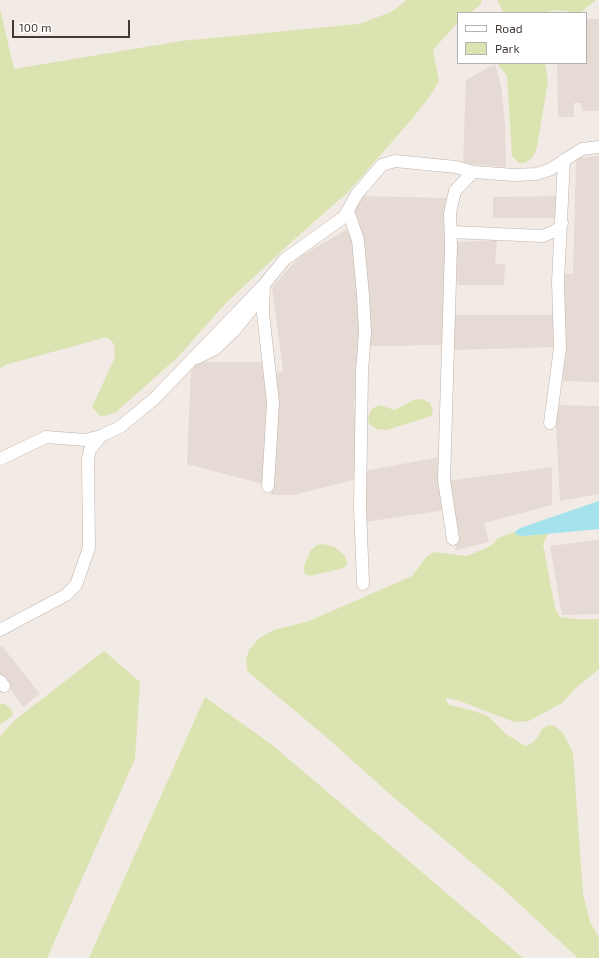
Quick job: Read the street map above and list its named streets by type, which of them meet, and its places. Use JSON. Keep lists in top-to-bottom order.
{
  "legend": ["Road", "Park"],
  "scale_bar": "100 m"
}
